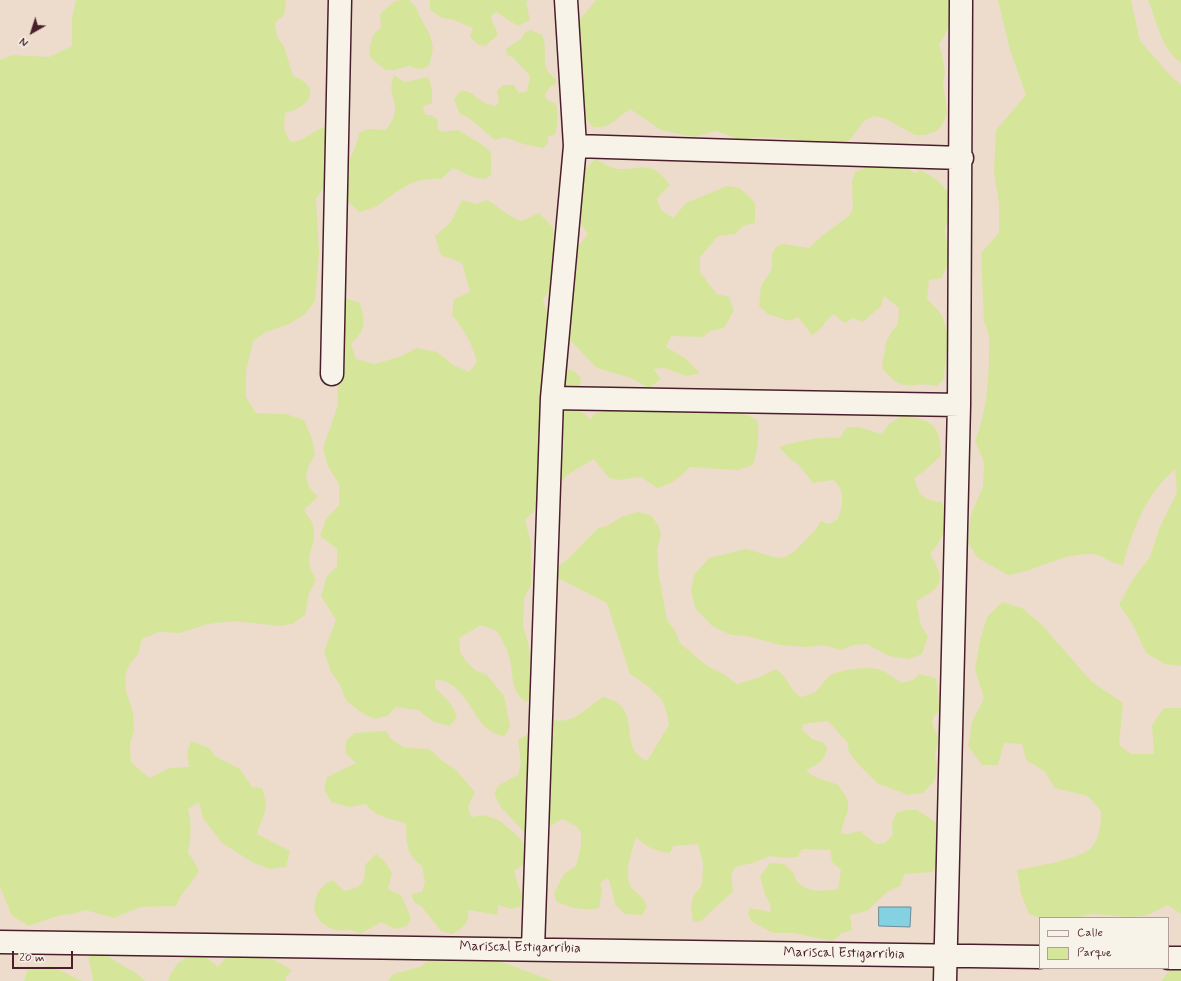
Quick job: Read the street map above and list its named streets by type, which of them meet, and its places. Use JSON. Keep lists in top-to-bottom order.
{
  "streets": {
    "street": ["Mariscal Estigarribia"]
  },
  "legend": ["Calle", "Parque"],
  "scale_bar": "20 m",
  "north": "bottom left"
}
